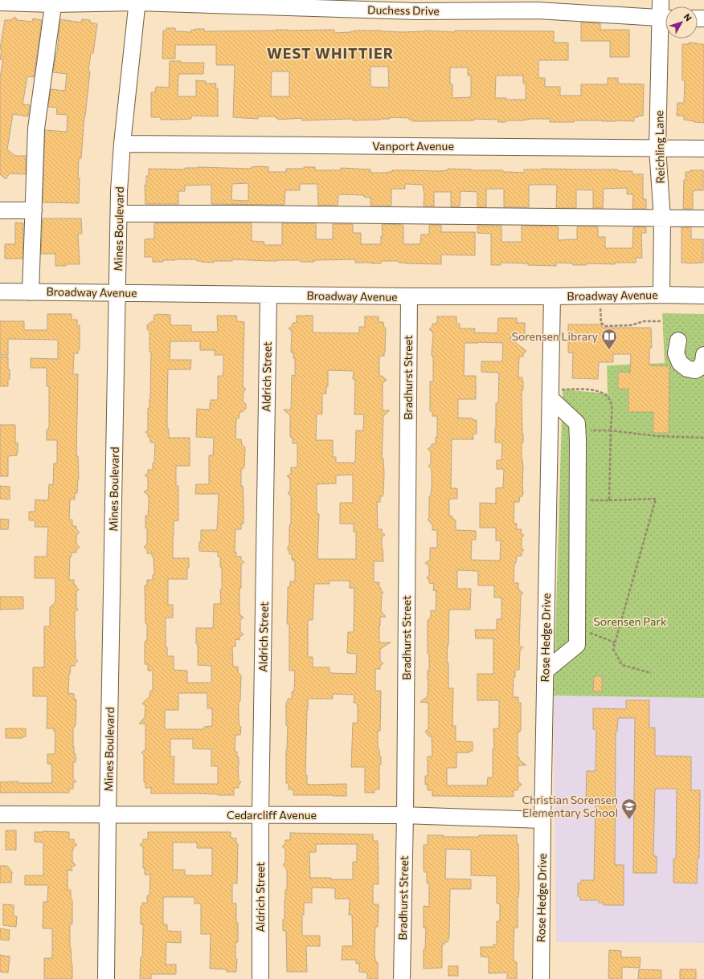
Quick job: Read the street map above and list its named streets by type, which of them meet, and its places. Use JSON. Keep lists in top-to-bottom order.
{
  "streets": {
    "street": [
      "Duchess Drive",
      "Vanport Avenue",
      "Reichling Lane",
      "Mines Boulevard",
      "Broadway Avenue",
      "Aldrich Street",
      "Bradhurst Street",
      "Rose Hedge Drive",
      "Cedarcliff Avenue"
    ]
  },
  "crossings": [
    ["Duchess Drive", "Mines Boulevard"],
    ["Vanport Avenue", "Reichling Lane"],
    ["Vanport Avenue", "Mines Boulevard"],
    ["Reichling Lane", "Broadway Avenue"],
    ["Mines Boulevard", "Broadway Avenue"],
    ["Mines Boulevard", "Cedarcliff Avenue"],
    ["Broadway Avenue", "Aldrich Street"],
    ["Broadway Avenue", "Bradhurst Street"],
    ["Broadway Avenue", "Rose Hedge Drive"],
    ["Aldrich Street", "Cedarcliff Avenue"],
    ["Bradhurst Street", "Cedarcliff Avenue"],
    ["Rose Hedge Drive", "Cedarcliff Avenue"]
  ],
  "districts": ["WEST WHITTIER"],
  "parks": ["Sorensen Park"],
  "places": {
    "library": ["Sorensen Library"],
    "school or university": ["Christian Sorensen Elementary School"]
  },
  "north": "top right"
}
